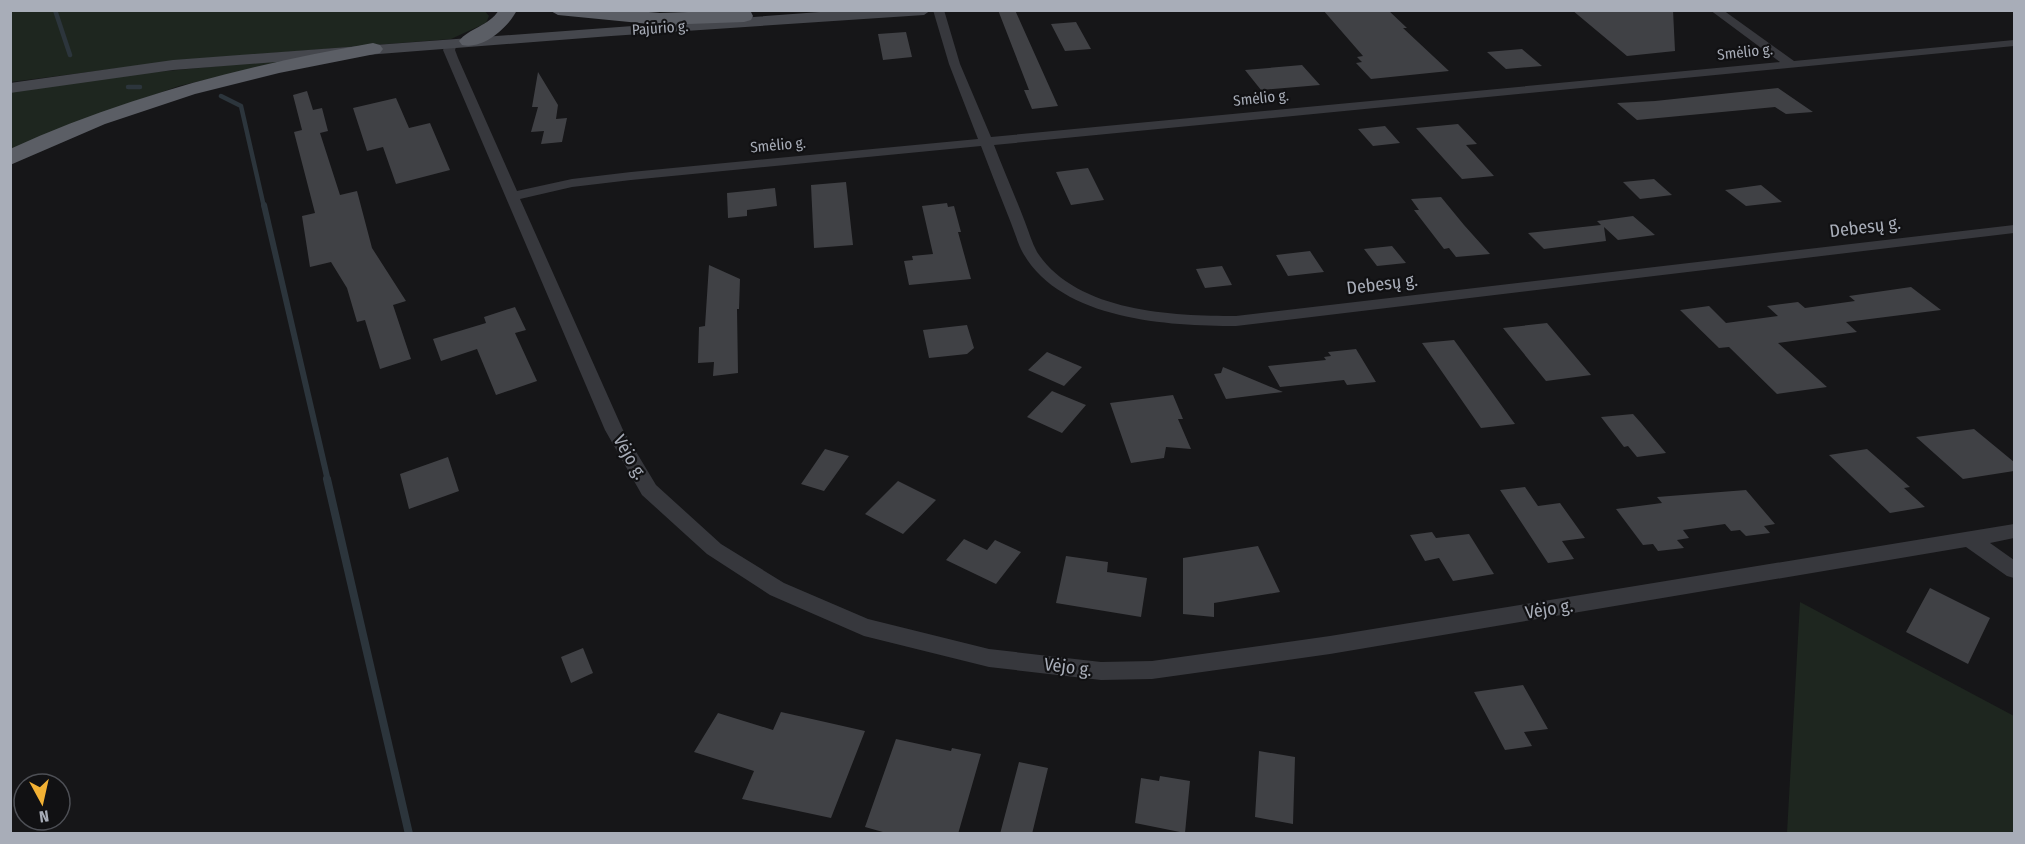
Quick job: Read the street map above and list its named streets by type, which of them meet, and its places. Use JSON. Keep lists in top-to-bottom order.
{
  "streets": {
    "main road": ["Pajūrio g."],
    "street": ["Smėlio g.", "Debesų g.", "Vėjo g."]
  },
  "crossings": [
    ["Pajūrio g.", "Vėjo g."],
    ["Smėlio g.", "Debesų g."],
    ["Smėlio g.", "Vėjo g."]
  ],
  "north": "bottom"
}
